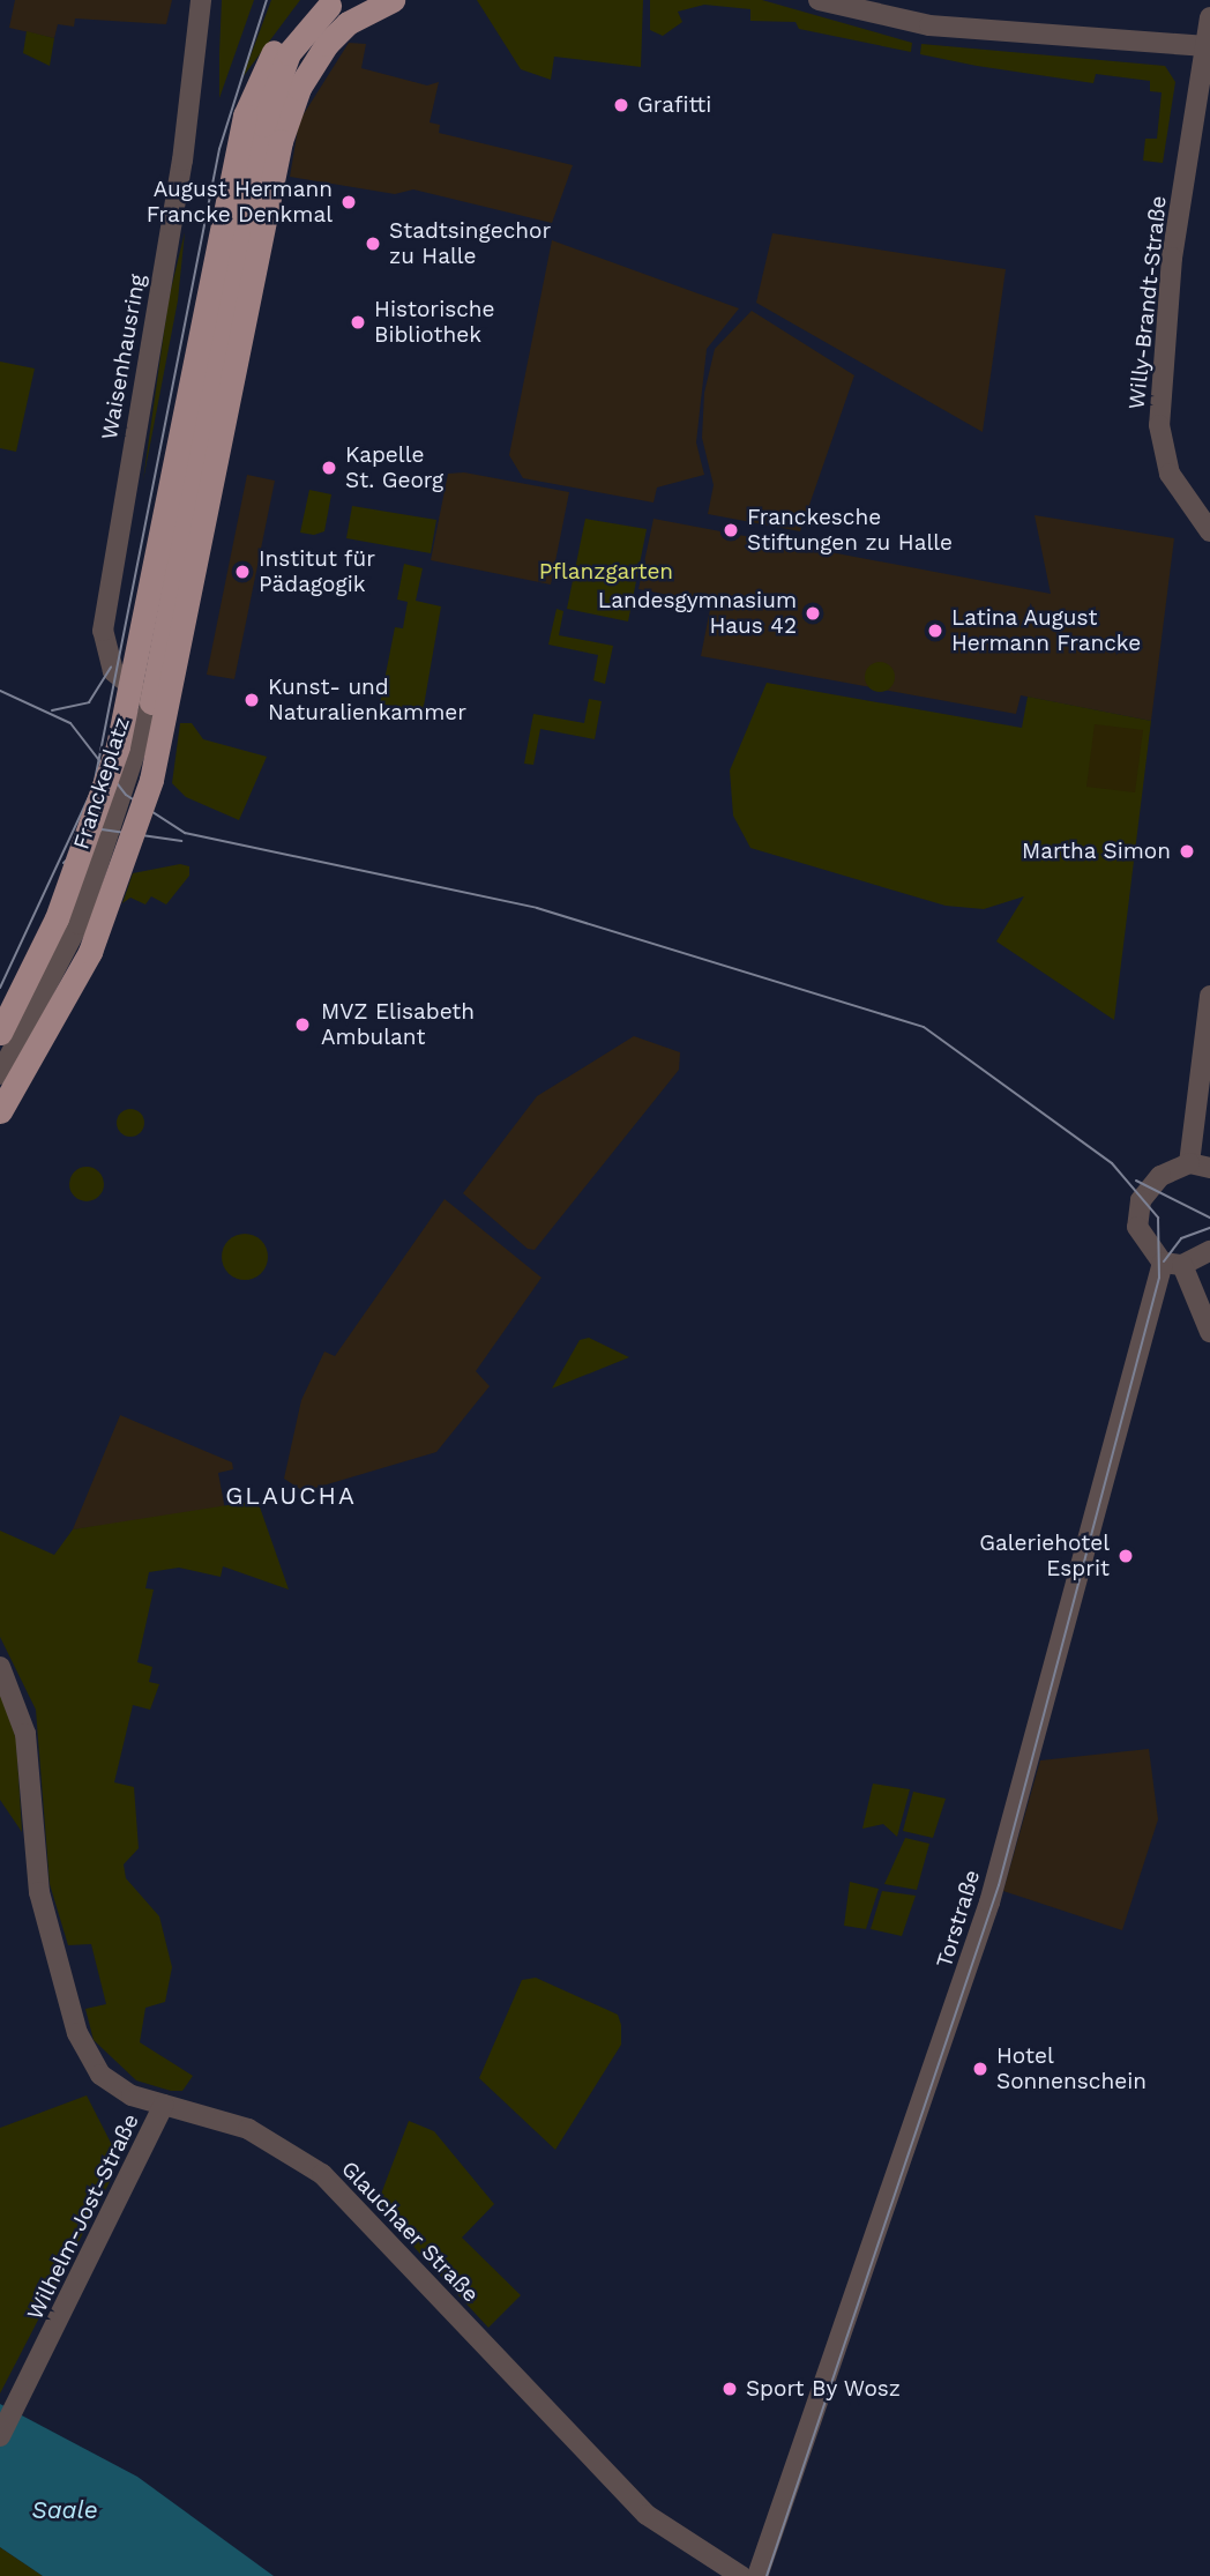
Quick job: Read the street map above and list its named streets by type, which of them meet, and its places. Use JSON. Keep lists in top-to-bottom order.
{
  "streets": {
    "street": [
      "Willy-Brandt-Straße",
      "Waisenhausring",
      "Franckeplatz",
      "Torstraße",
      "Wilhelm-Jost-Straße",
      "Glauchaer Straße"
    ]
  },
  "crossings": [
    ["Waisenhausring", "Franckeplatz"],
    ["Wilhelm-Jost-Straße", "Glauchaer Straße"]
  ],
  "districts": ["GLAUCHA"],
  "water": ["Saale"],
  "parks": ["Pflanzgarten"],
  "places": [
    "Grafitti",
    "August Hermann Francke Denkmal",
    "Stadtsingechor zu Halle",
    "Historische Bibliothek",
    "Kapelle St. Georg",
    "Franckesche Stiftungen zu Halle",
    "Institut für Pädagogik",
    "Landesgymnasium Haus 42",
    "Latina August Hermann Francke",
    "Kunst- und Naturalienkammer",
    "Martha Simon",
    "MVZ Elisabeth Ambulant",
    "Galeriehotel Esprit",
    "Hotel Sonnenschein",
    "Sport By Wosz"
  ]
}
